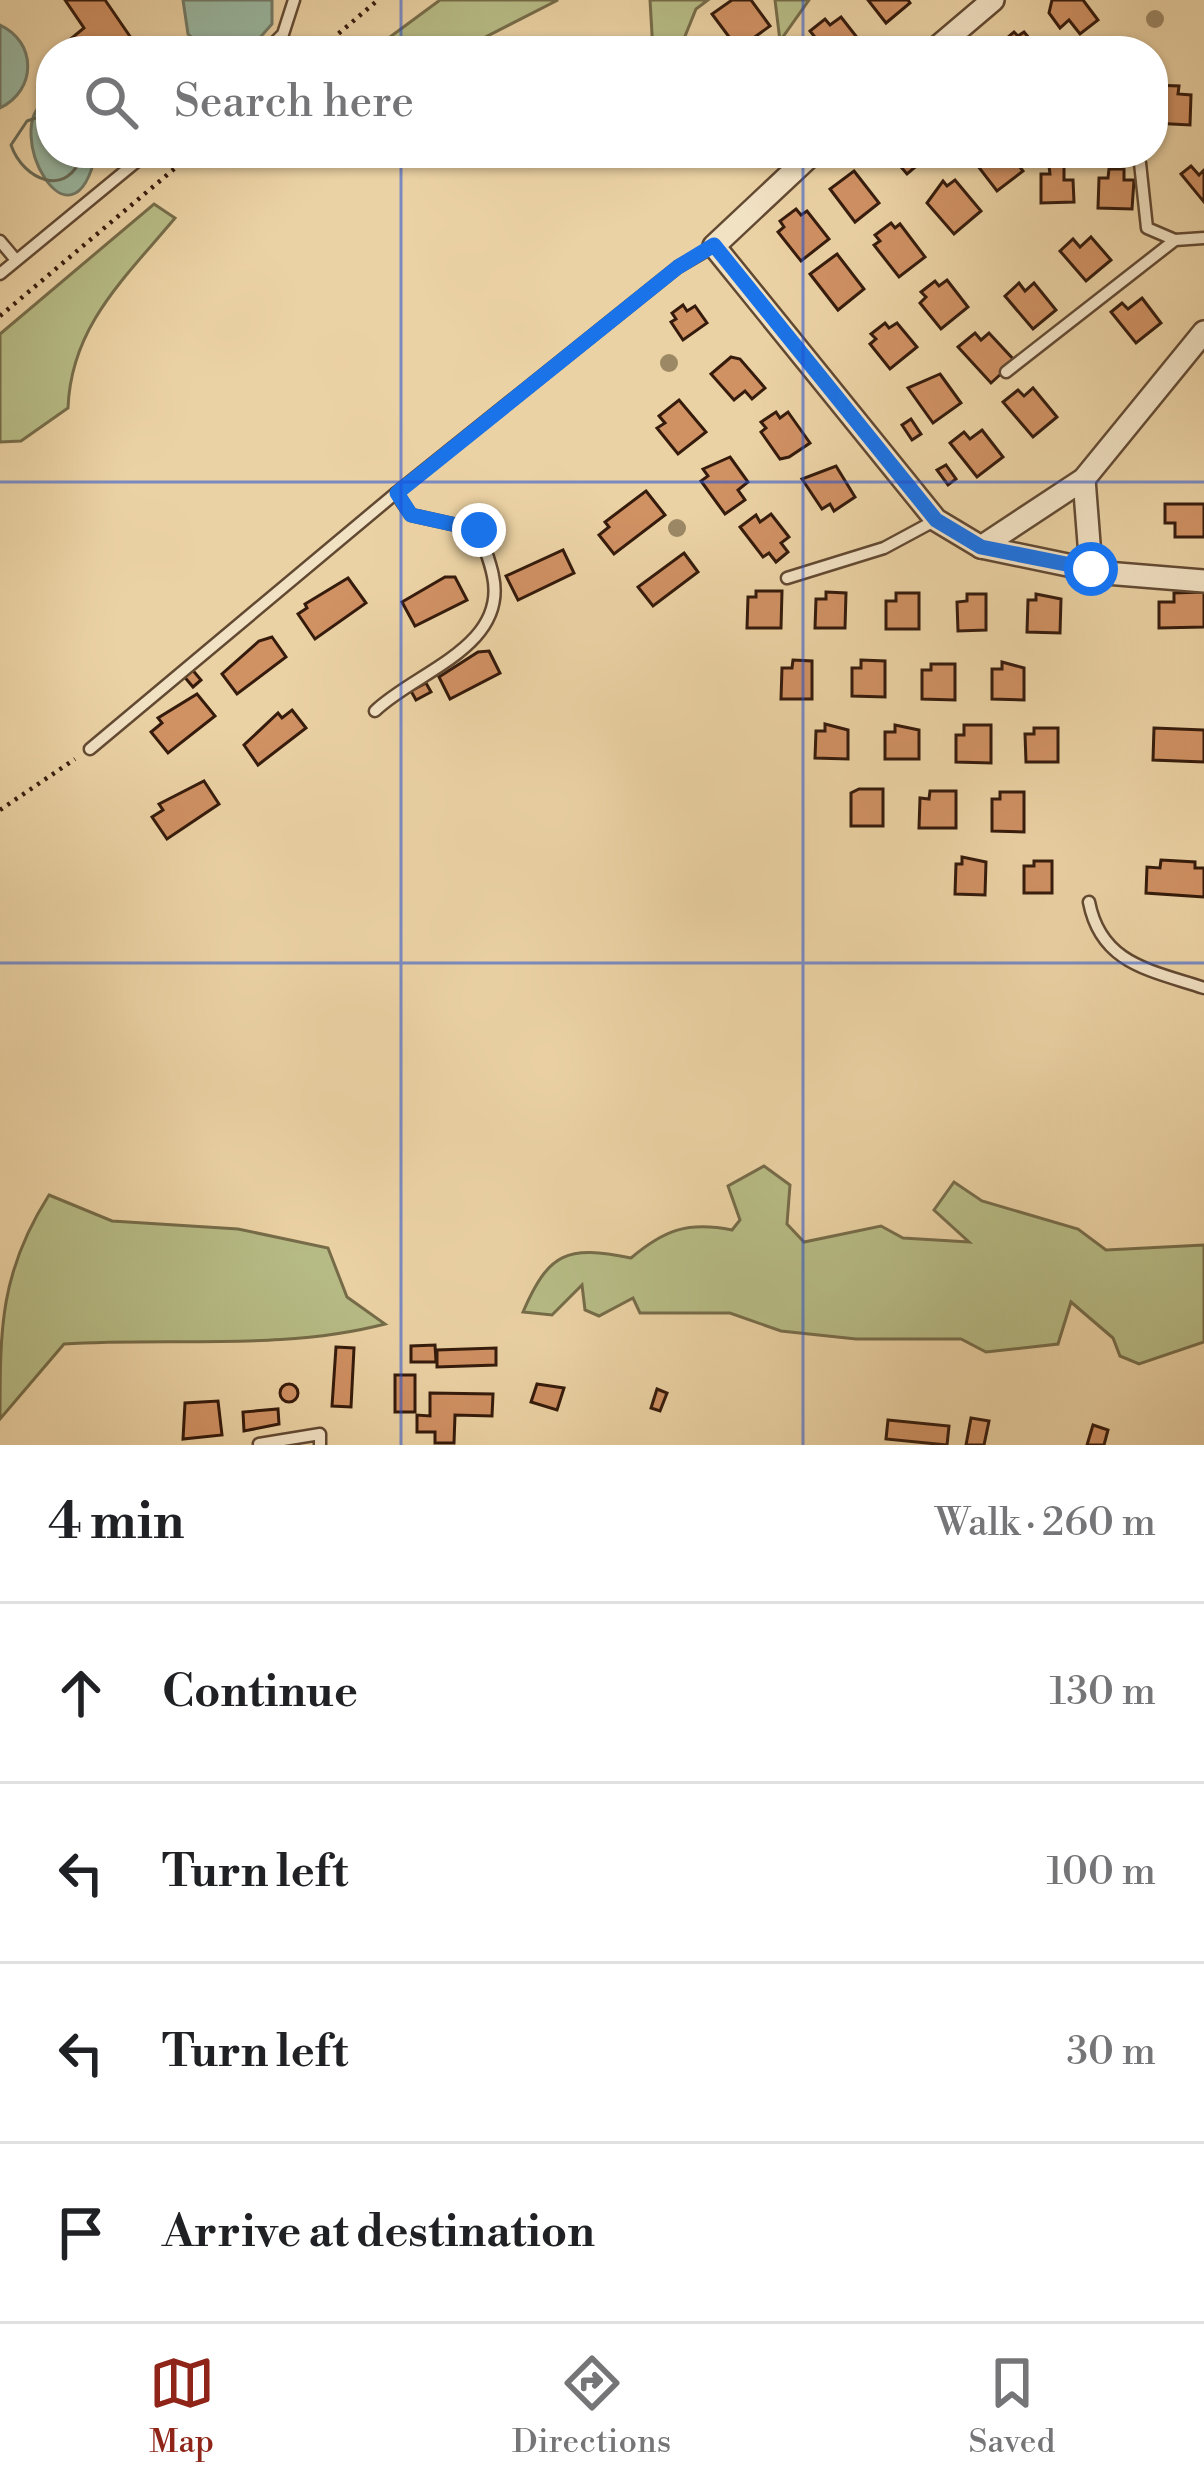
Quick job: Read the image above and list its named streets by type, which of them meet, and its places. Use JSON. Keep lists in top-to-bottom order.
{
  "page": {
    "search": "Search here",
    "heading": ["4 min", "Walk · 260 m"],
    "list": [
      ["Continue", "130 m"],
      ["Turn left", "100 m"],
      ["Turn left", "30 m"],
      "Arrive at destination"
    ],
    "nav": ["Map", "Directions", "Saved"]
  }
}
